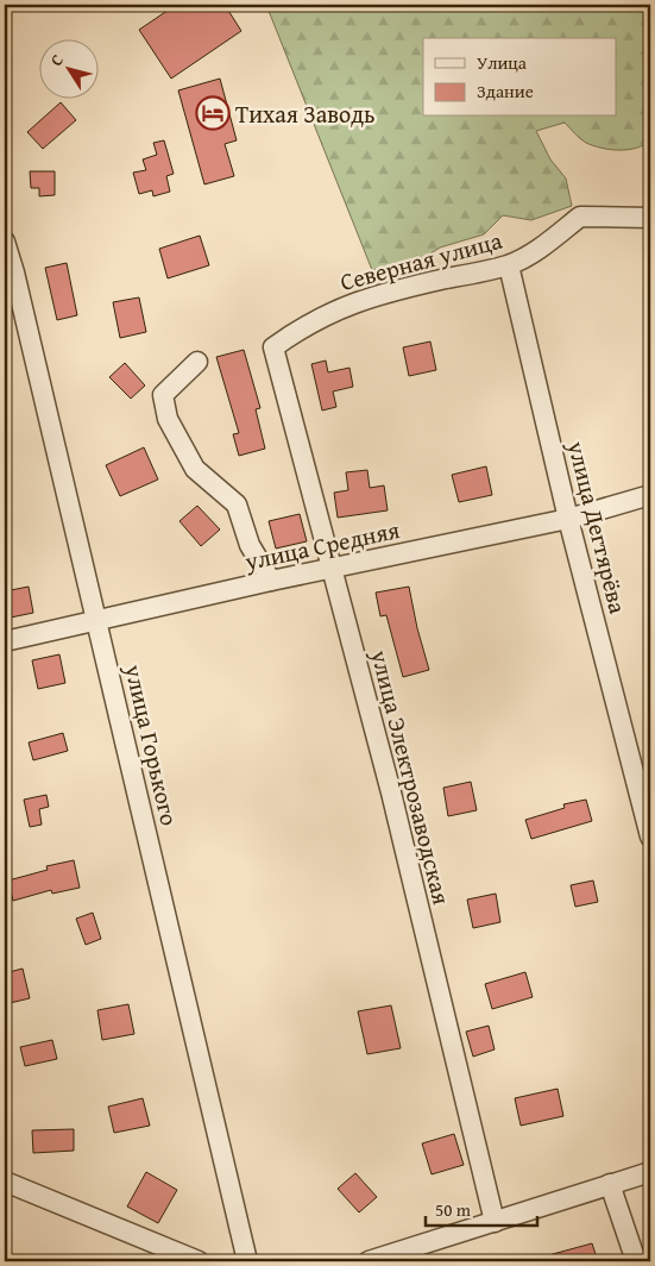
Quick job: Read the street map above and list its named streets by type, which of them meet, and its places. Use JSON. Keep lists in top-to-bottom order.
{
  "streets": {
    "street": [
      "Северная улица",
      "улица Дегтярёва",
      "улица Средняя",
      "улица Горького",
      "улица Электрозаводская"
    ]
  },
  "crossings": [
    ["Северная улица", "улица Дегтярёва"],
    ["Северная улица", "улица Электрозаводская"],
    ["улица Дегтярёва", "улица Средняя"],
    ["улица Средняя", "улица Горького"],
    ["улица Средняя", "улица Электрозаводская"]
  ],
  "places": {
    "hotel": ["Тихая Заводь"]
  },
  "legend": ["Улица", "Здание"],
  "scale_bar": "50 m",
  "north": "top left"
}
